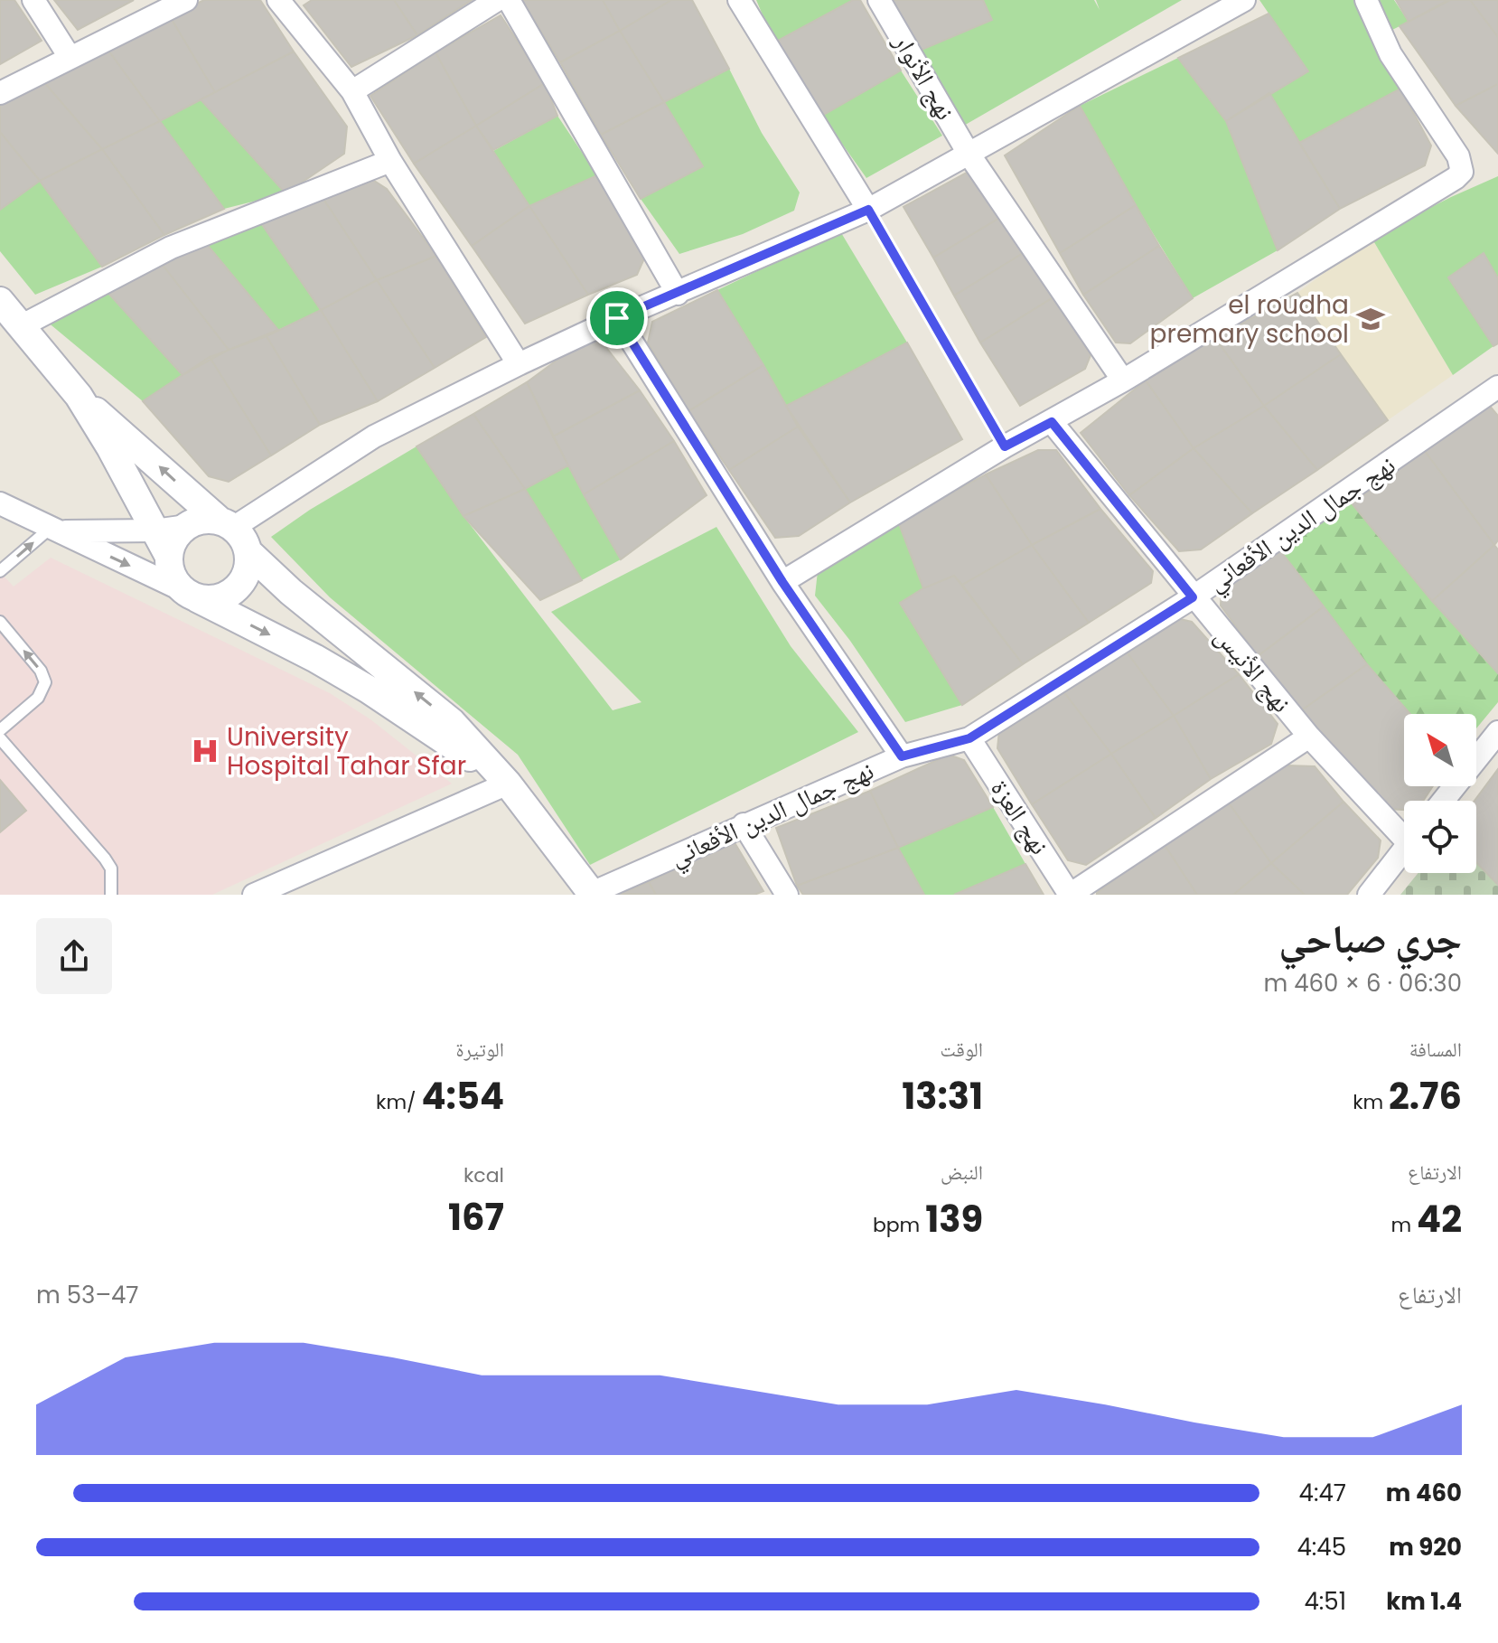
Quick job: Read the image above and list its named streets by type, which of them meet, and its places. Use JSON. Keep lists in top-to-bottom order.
{
  "streets": {
    "street": [
      "نهج الأنوار",
      "نهج جمال الدين الأفعاني",
      "نهج الأنيس",
      "نهج العزة"
    ]
  },
  "crossings": [
    ["نهج جمال الدين الأفعاني", "نهج الأنيس"],
    ["نهج جمال الدين الأفعاني", "نهج العزة"]
  ],
  "places": {
    "school or university": ["el roudha premary school"],
    "hospital": ["University Hospital Tahar Sfar"]
  },
  "north": "top left",
  "page": {
    "heading": ["جري صباحي", "06:30 · 6 × 460 m"],
    "stats": [
      ["المسافة", "2.76 km"],
      ["الوقت", "13:31"],
      ["الوتيرة", "4:54 /km"],
      ["الارتفاع", "42 m"],
      ["النبض", "139 bpm"],
      ["kcal", "167"]
    ],
    "chart": ["الارتفاع", "47–53 m"],
    "list": [
      {
        "name": "460 m",
        "note": "4:47"
      },
      {
        "name": "920 m",
        "note": "4:45"
      },
      {
        "name": "1.4 km",
        "note": "4:51"
      }
    ]
  }
}
